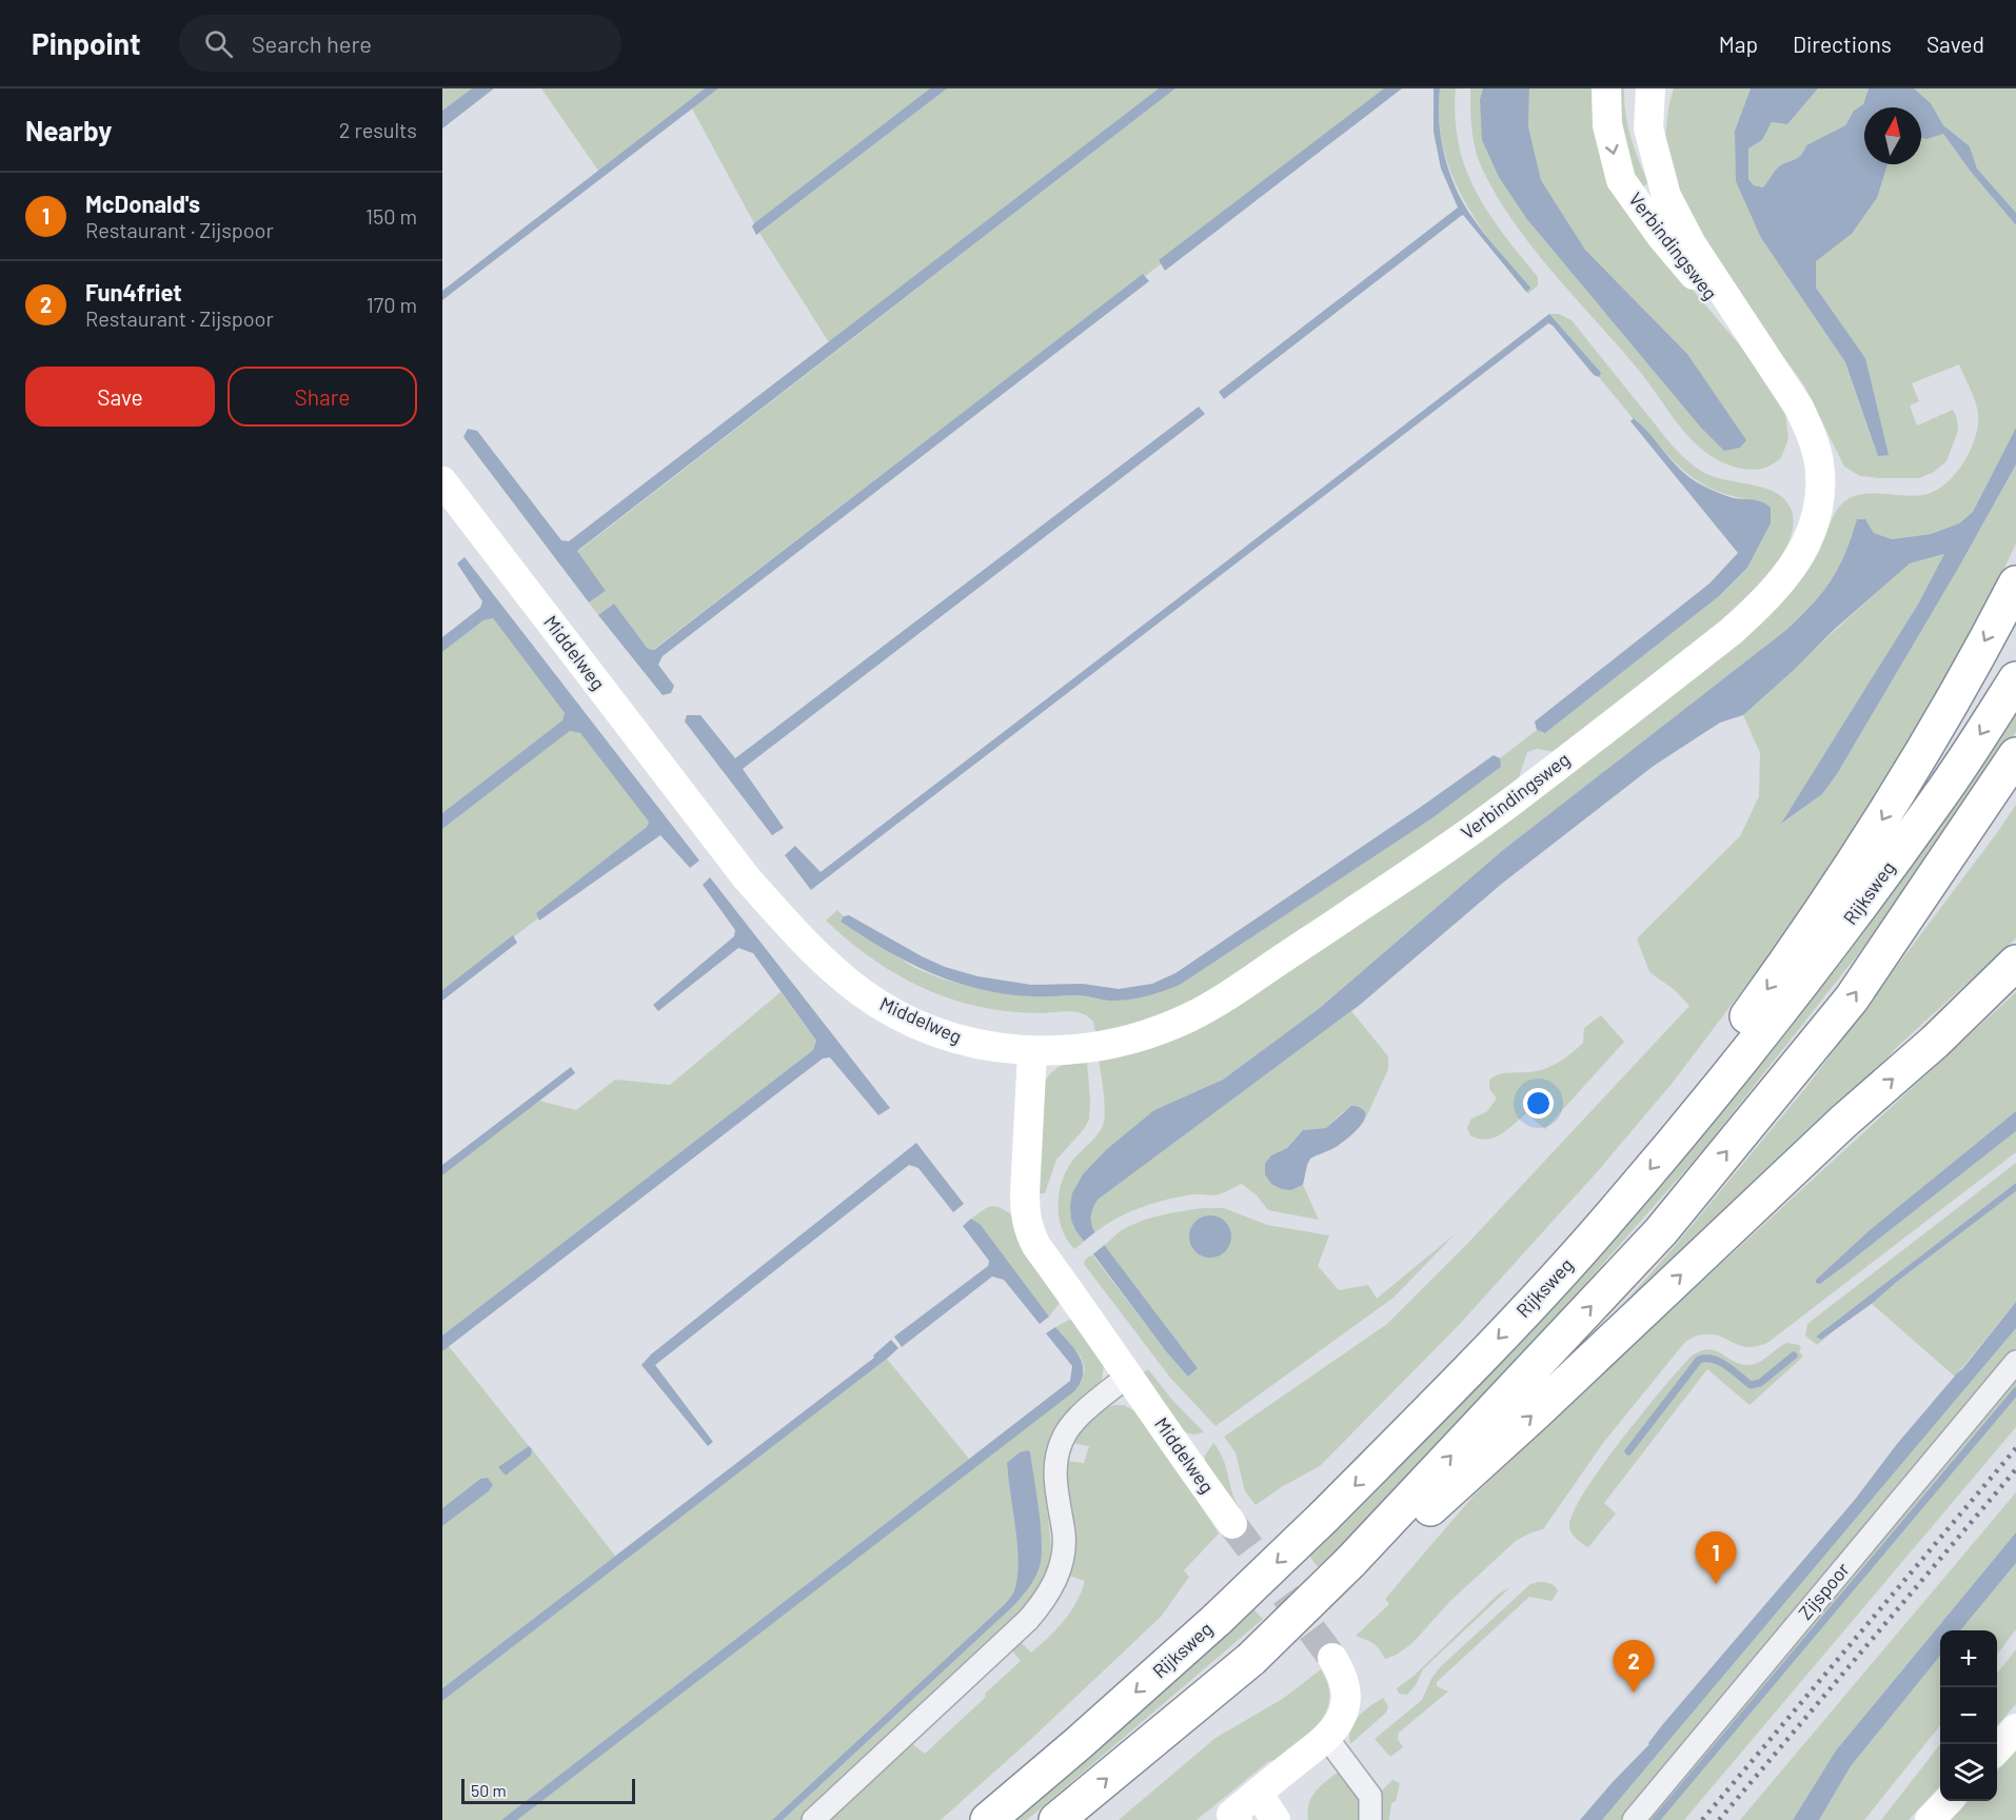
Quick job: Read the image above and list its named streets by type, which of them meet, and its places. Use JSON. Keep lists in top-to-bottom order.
{
  "streets": {
    "highway": ["Rijksweg"],
    "street": ["Verbindingsweg", "Middelweg", "Zijspoor"]
  },
  "crossings": [
    ["Verbindingsweg", "Middelweg"]
  ],
  "scale_bar": "50 m",
  "north": "top",
  "page": {
    "header": "Pinpoint",
    "search": "Search here",
    "nav": ["Map", "Directions", "Saved"],
    "heading": ["Nearby", "2 results"],
    "list": [
      {
        "mark": "1",
        "name": "McDonald's",
        "note": "Restaurant · Zijspoor",
        "value": "150 m"
      },
      {
        "mark": "2",
        "name": "Fun4friet",
        "note": "Restaurant · Zijspoor",
        "value": "170 m"
      }
    ],
    "buttons": ["Save", "Share"],
    "pins": ["1", "2"],
    "map_buttons": ["+", "−"],
    "scale": "50 m"
  }
}
